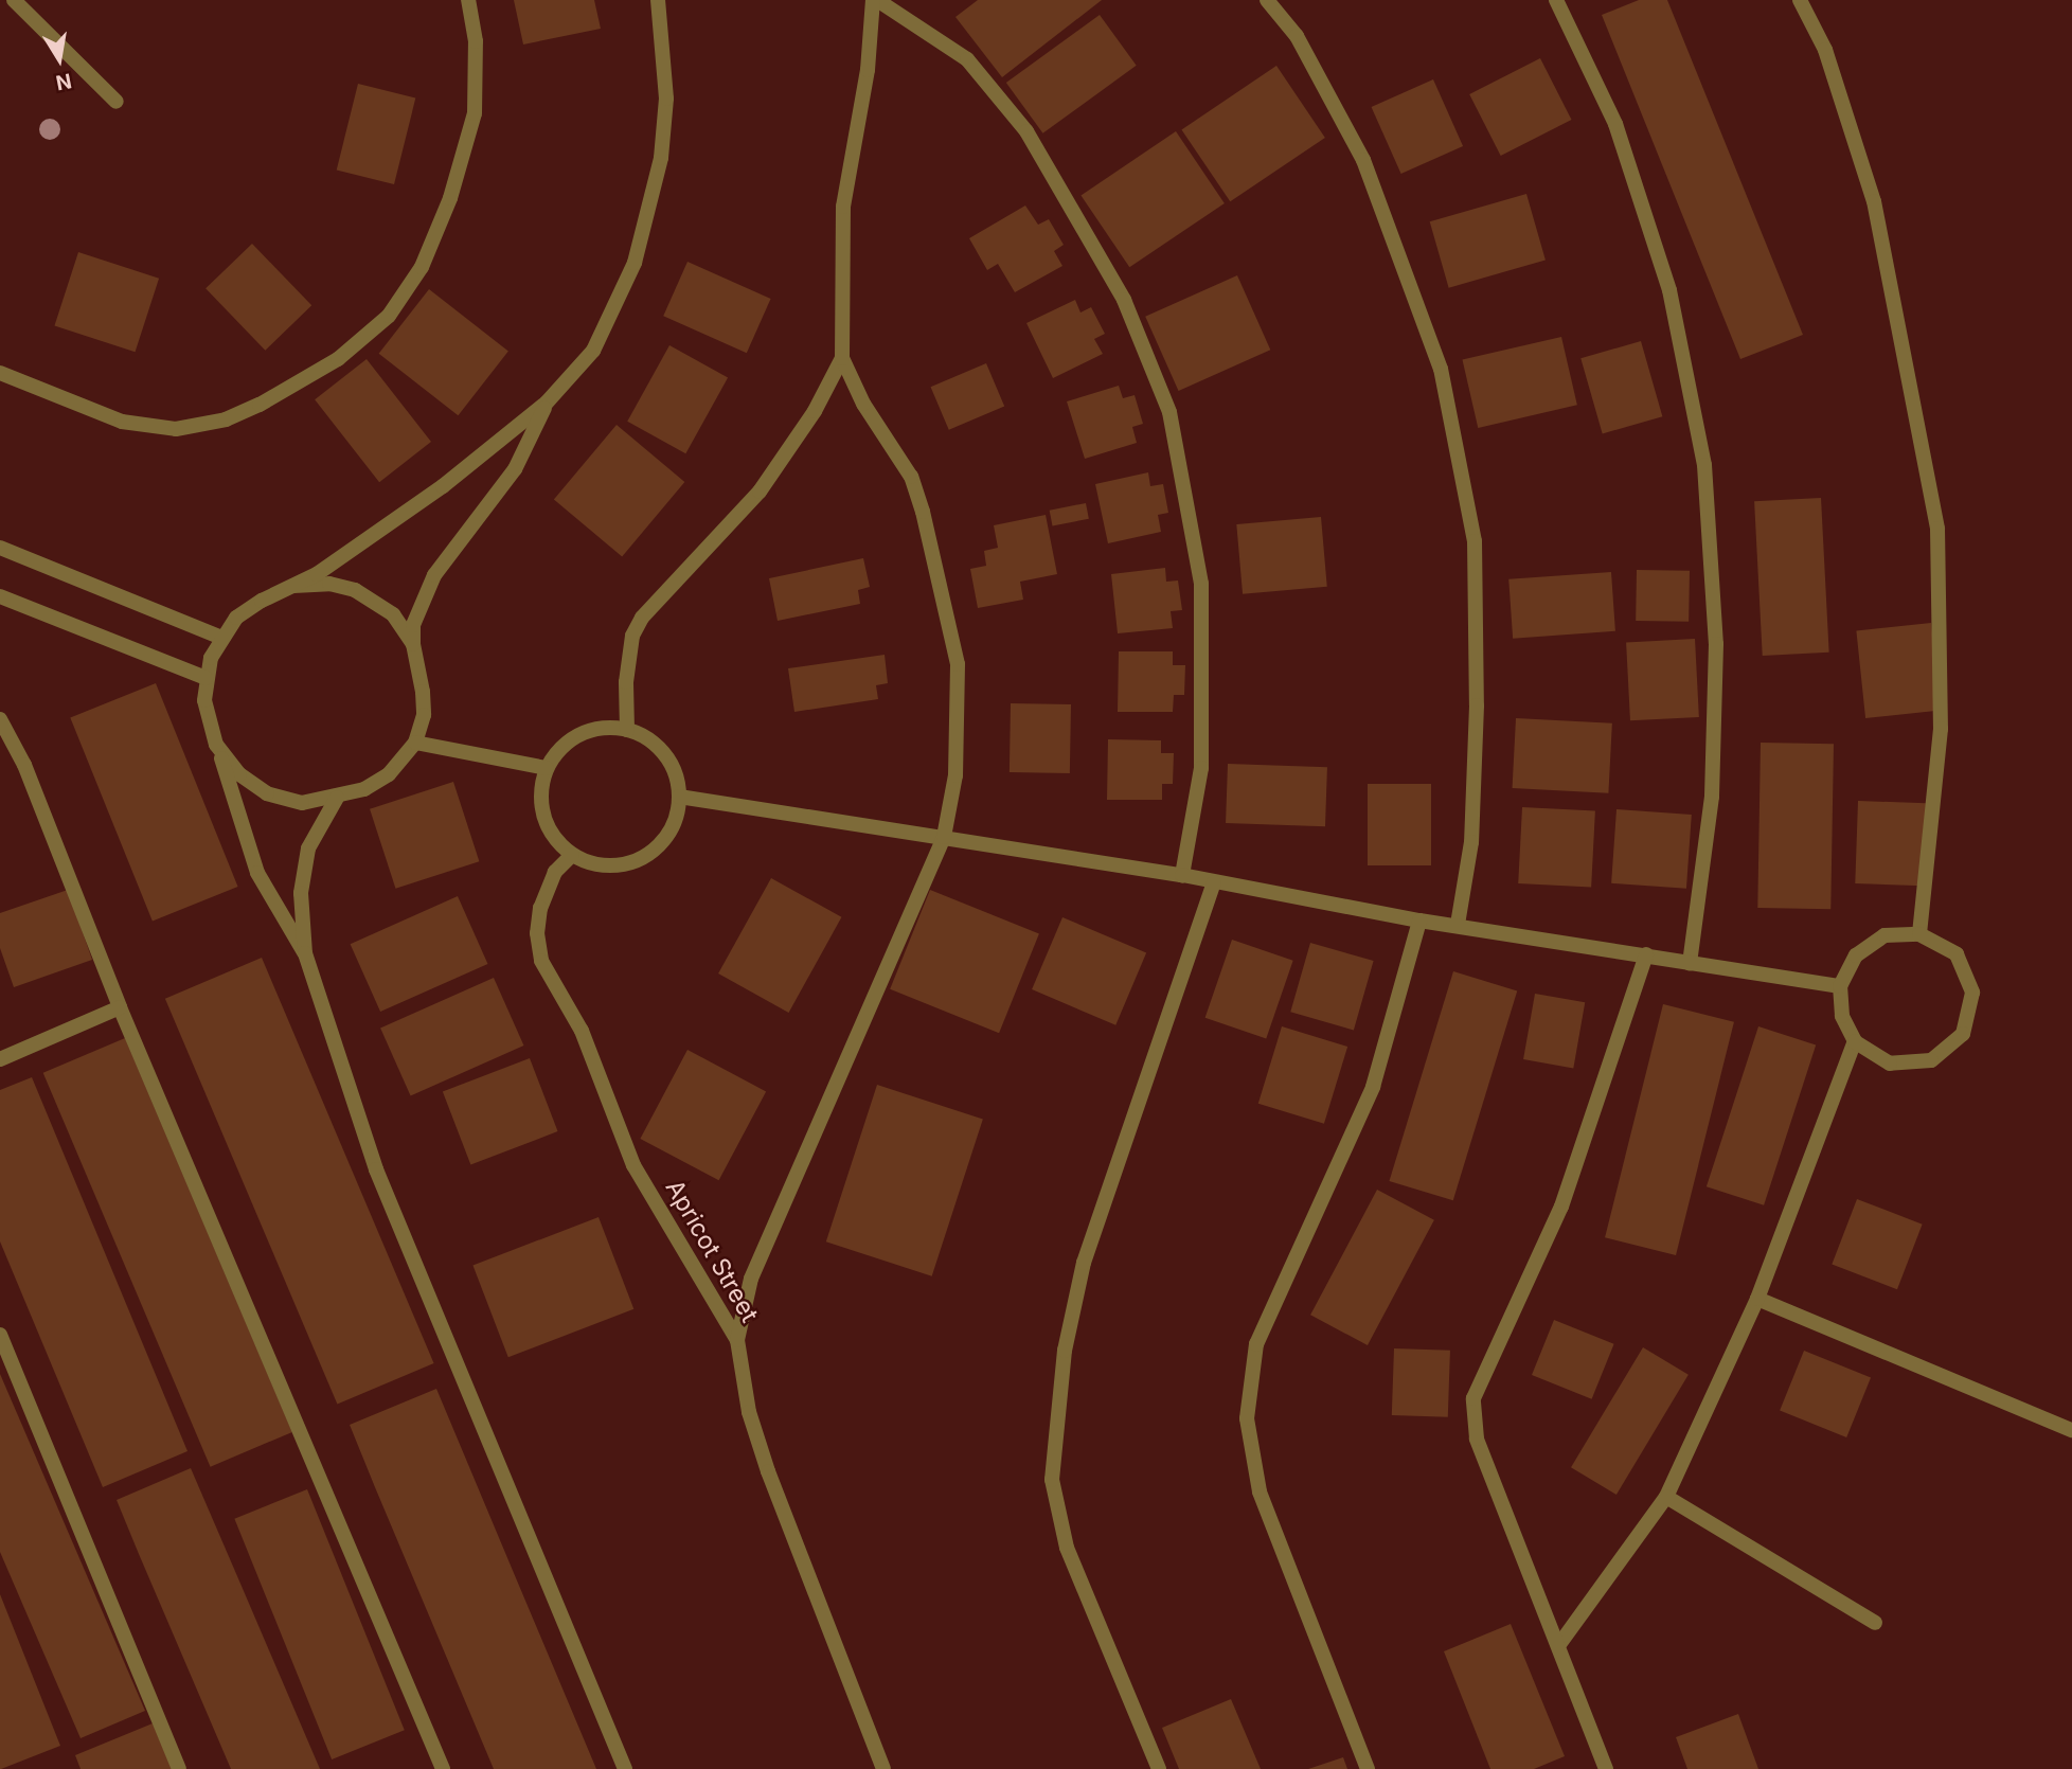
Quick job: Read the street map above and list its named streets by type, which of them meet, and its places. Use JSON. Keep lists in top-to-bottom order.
{
  "streets": {
    "street": ["Apricot Street"]
  },
  "north": "bottom"
}
